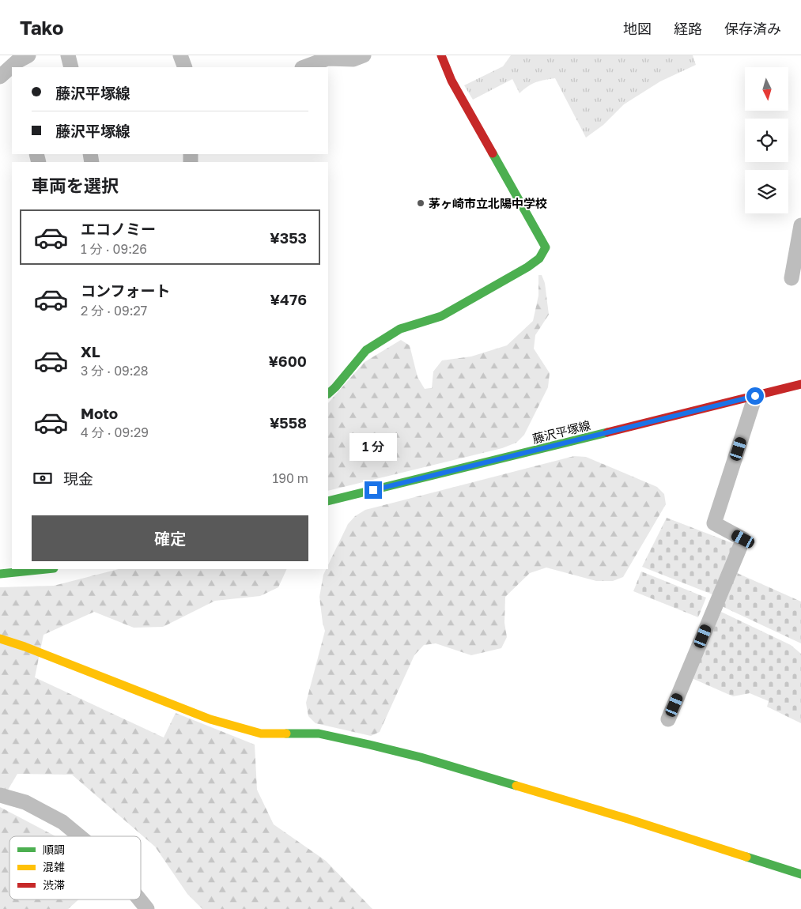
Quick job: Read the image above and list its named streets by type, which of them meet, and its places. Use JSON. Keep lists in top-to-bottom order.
{
  "streets": {
    "street": ["藤沢平塚線"]
  },
  "places": ["茅ヶ崎市立北陽中学校"],
  "legend": ["順調", "混雑", "渋滞"],
  "north": "bottom",
  "page": {
    "header": "Tako",
    "nav": ["地図", "経路", "保存済み"],
    "banner": ["藤沢平塚線", "藤沢平塚線"],
    "heading": "車両を選択",
    "list": [
      {
        "name": "エコノミー",
        "note": "1 分 · 09:26",
        "value": "¥353"
      },
      {
        "name": "コンフォート",
        "note": "2 分 · 09:27",
        "value": "¥476"
      },
      {
        "name": "XL",
        "note": "3 分 · 09:28",
        "value": "¥600"
      },
      {
        "name": "Moto",
        "note": "4 分 · 09:29",
        "value": "¥558"
      }
    ],
    "bubble": "1 分",
    "pay": ["現金", "190 m"],
    "buttons": "確定"
  }
}
